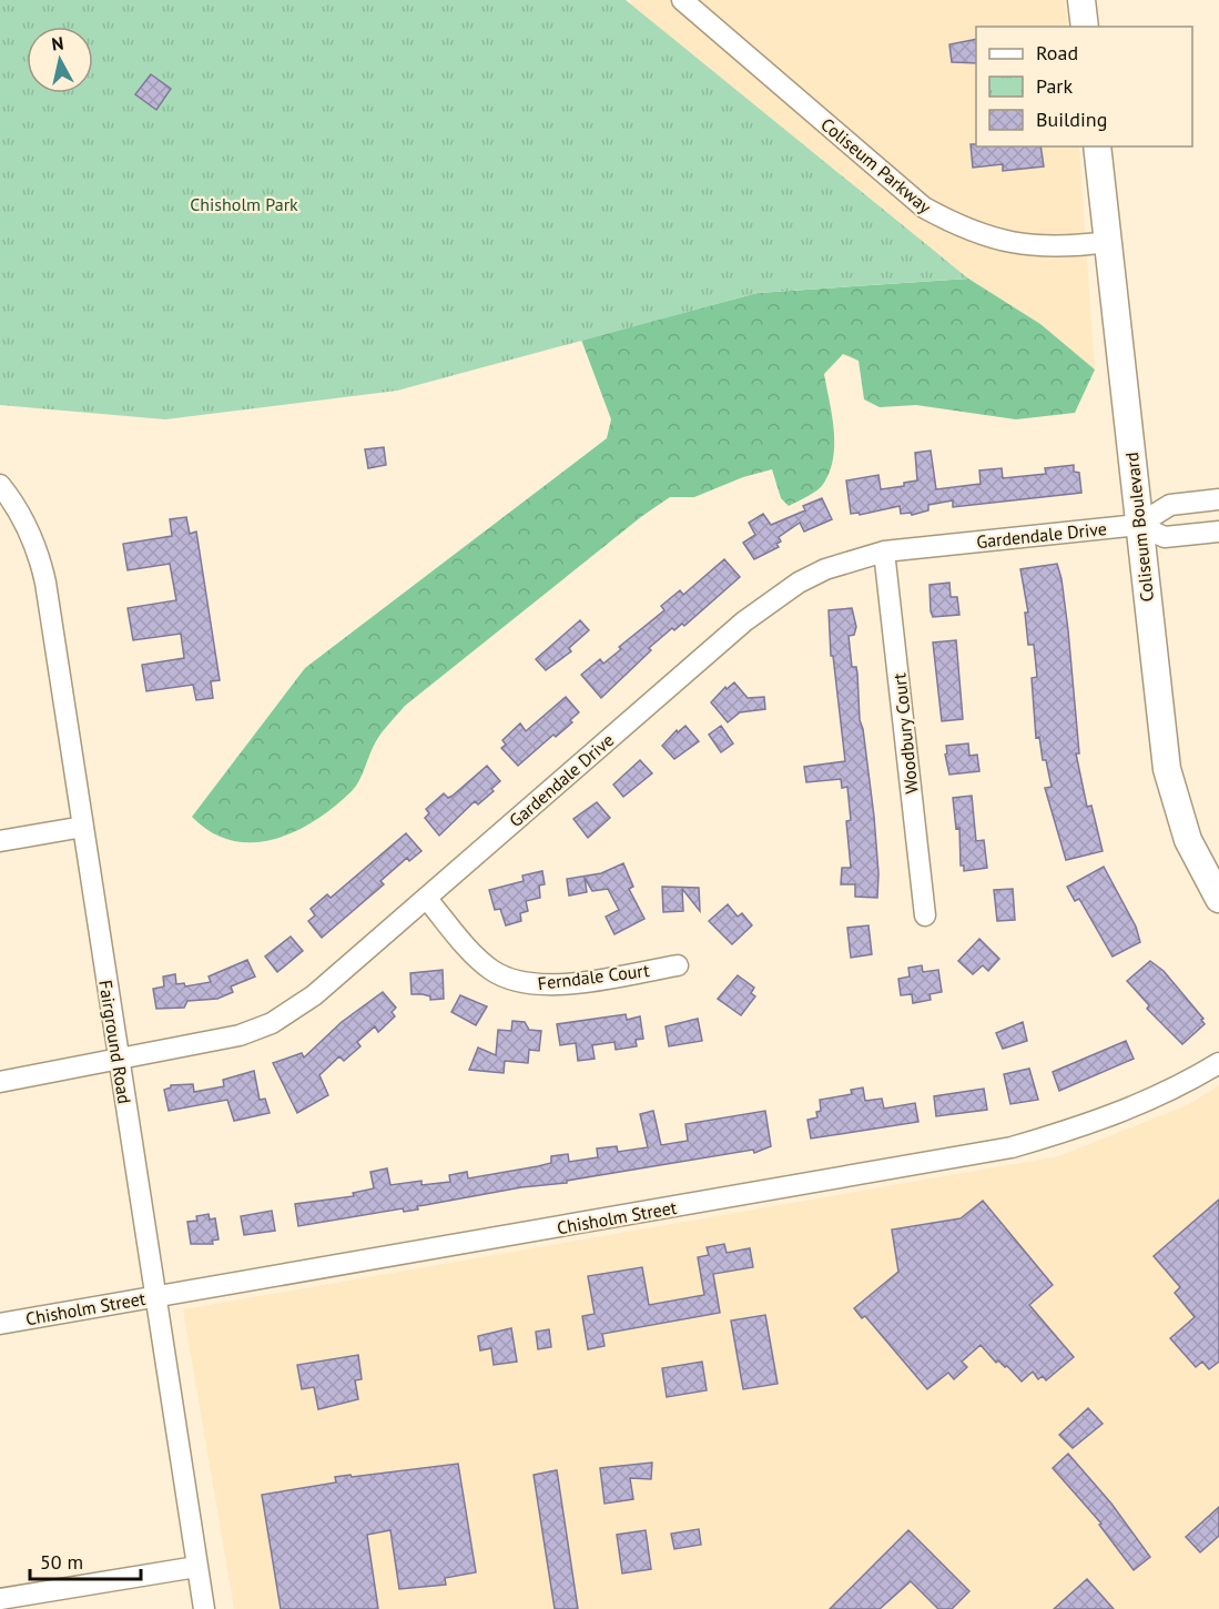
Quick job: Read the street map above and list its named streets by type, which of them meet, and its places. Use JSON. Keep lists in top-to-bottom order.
{
  "streets": {
    "main road": ["Coliseum Boulevard"],
    "street": [
      "Coliseum Parkway",
      "Gardendale Drive",
      "Woodbury Court",
      "Ferndale Court",
      "Fairground Road",
      "Chisholm Street"
    ]
  },
  "crossings": [
    ["Coliseum Parkway", "Coliseum Boulevard"],
    ["Coliseum Boulevard", "Gardendale Drive"],
    ["Gardendale Drive", "Woodbury Court"],
    ["Gardendale Drive", "Ferndale Court"],
    ["Gardendale Drive", "Fairground Road"],
    ["Fairground Road", "Chisholm Street"]
  ],
  "parks": ["Chisholm Park"],
  "legend": ["Road", "Park", "Building"],
  "scale_bar": "50 m",
  "north": "top"
}
